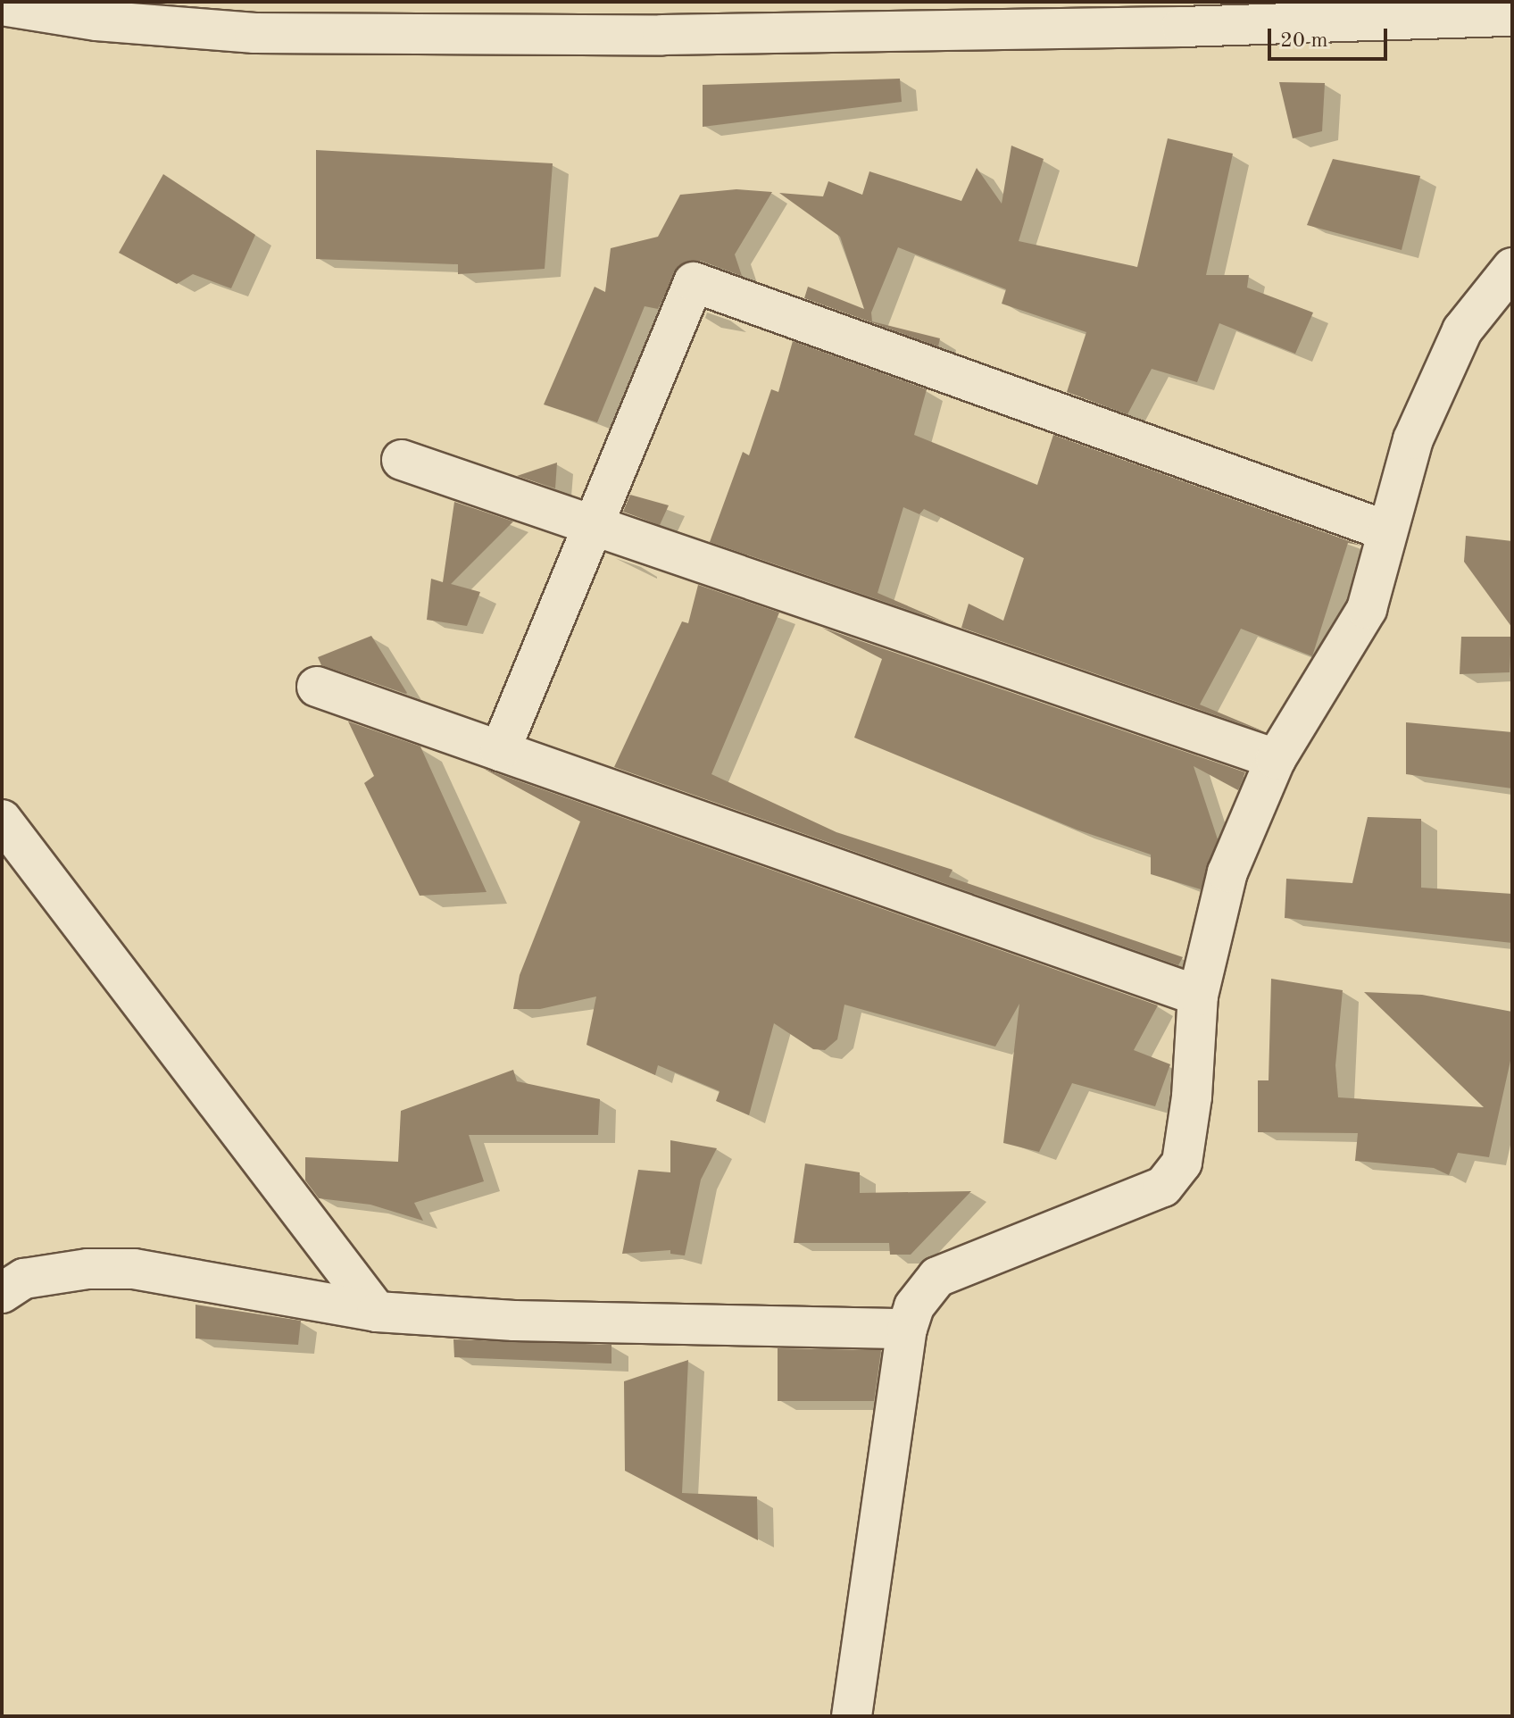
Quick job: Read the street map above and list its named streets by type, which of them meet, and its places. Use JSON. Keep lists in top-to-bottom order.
{
  "scale_bar": "20 m"
}
